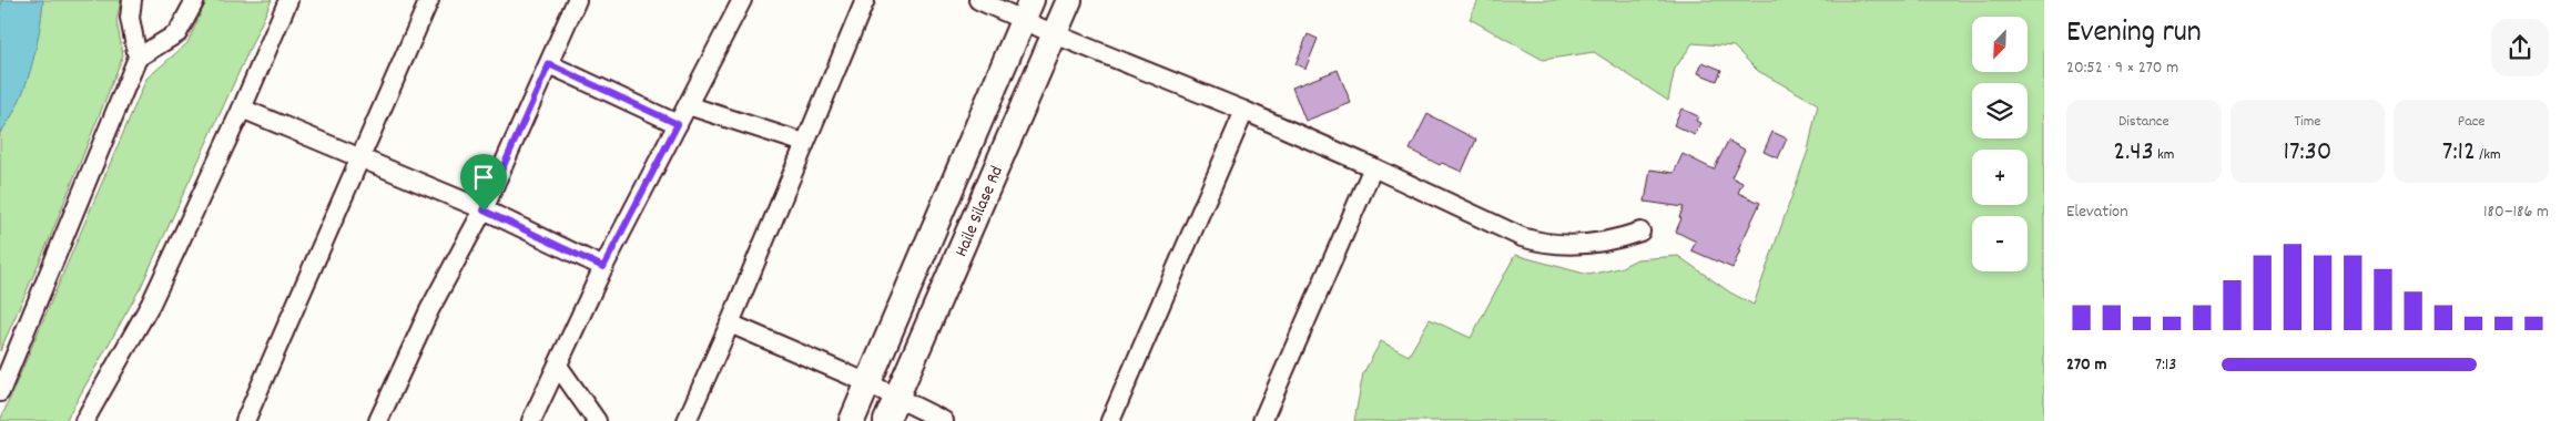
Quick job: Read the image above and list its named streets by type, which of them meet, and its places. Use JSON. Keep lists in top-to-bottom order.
{
  "streets": {
    "main road": ["Haile Silase Rd"]
  },
  "north": "bottom left",
  "page": {
    "heading": ["Evening run", "20:52 · 9 × 270 m"],
    "map_buttons": ["+", "−"],
    "stats": [
      ["Distance", "2.43 km"],
      ["Time", "17:30"],
      ["Pace", "7:12 /km"]
    ],
    "chart": ["Elevation", "180–186 m"],
    "list": [
      {
        "name": "270 m",
        "note": "7:13"
      }
    ]
  }
}
